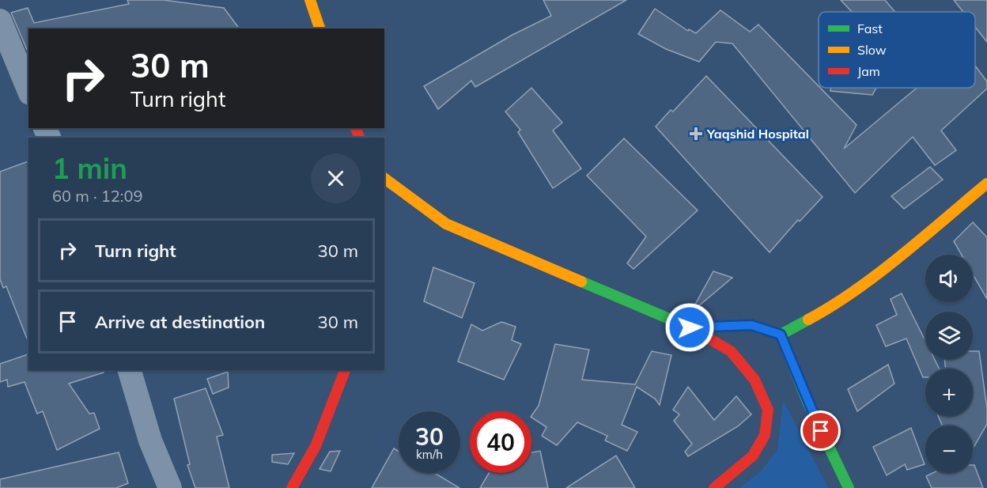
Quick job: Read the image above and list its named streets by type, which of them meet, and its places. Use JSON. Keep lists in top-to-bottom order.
{
  "places": {
    "health": ["Yaqshid Hospital"]
  },
  "legend": ["Fast", "Slow", "Jam"],
  "page": {
    "turn": ["30 m", "Turn right"],
    "heading": ["1 min", "60 m · 12:09"],
    "list": [
      {
        "name": "Turn right",
        "value": "30 m"
      },
      {
        "name": "Arrive at destination",
        "value": "30 m"
      }
    ],
    "map_buttons": ["+", "−"],
    "speed": "30 km/h",
    "limit": "40"
  }
}
